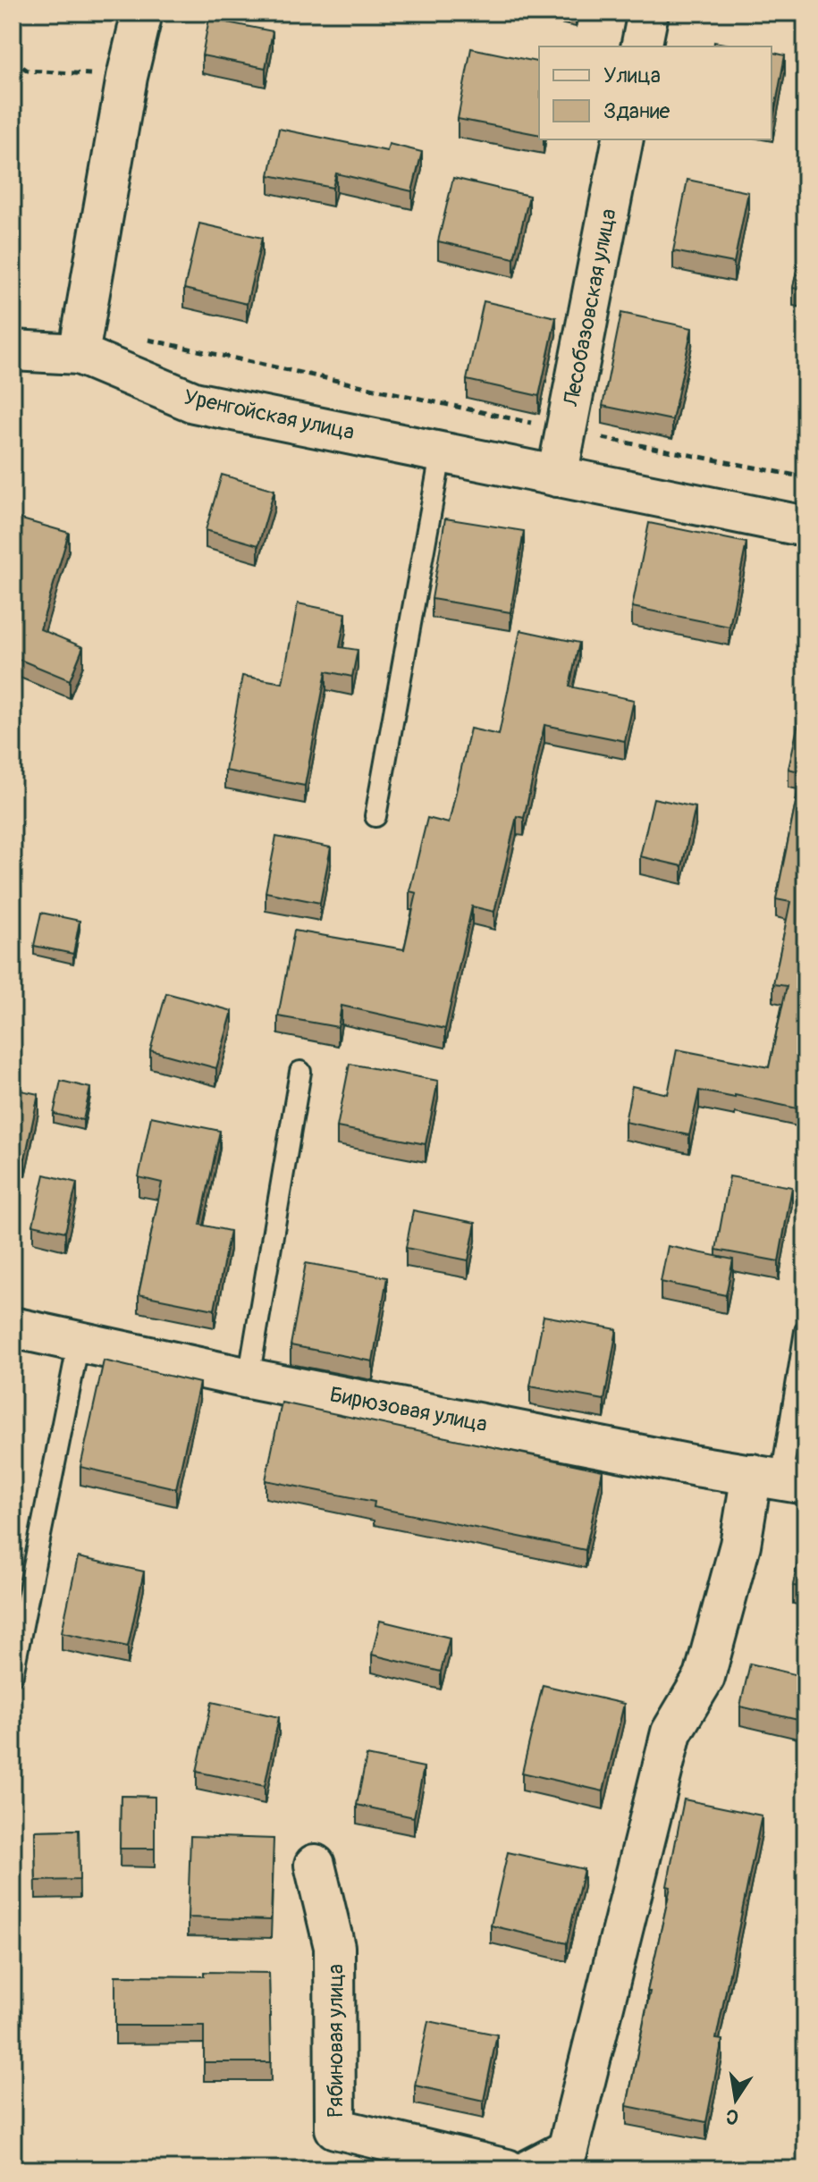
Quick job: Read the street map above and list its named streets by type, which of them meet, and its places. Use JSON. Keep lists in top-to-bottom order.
{
  "streets": {
    "street": [
      "Лесобазовская улица",
      "Уренгойская улица",
      "Бирюзовая улица",
      "Рябиновая улица"
    ]
  },
  "crossings": [
    ["Лесобазовская улица", "Уренгойская улица"]
  ],
  "legend": ["Улица", "Здание"],
  "north": "bottom"
}
